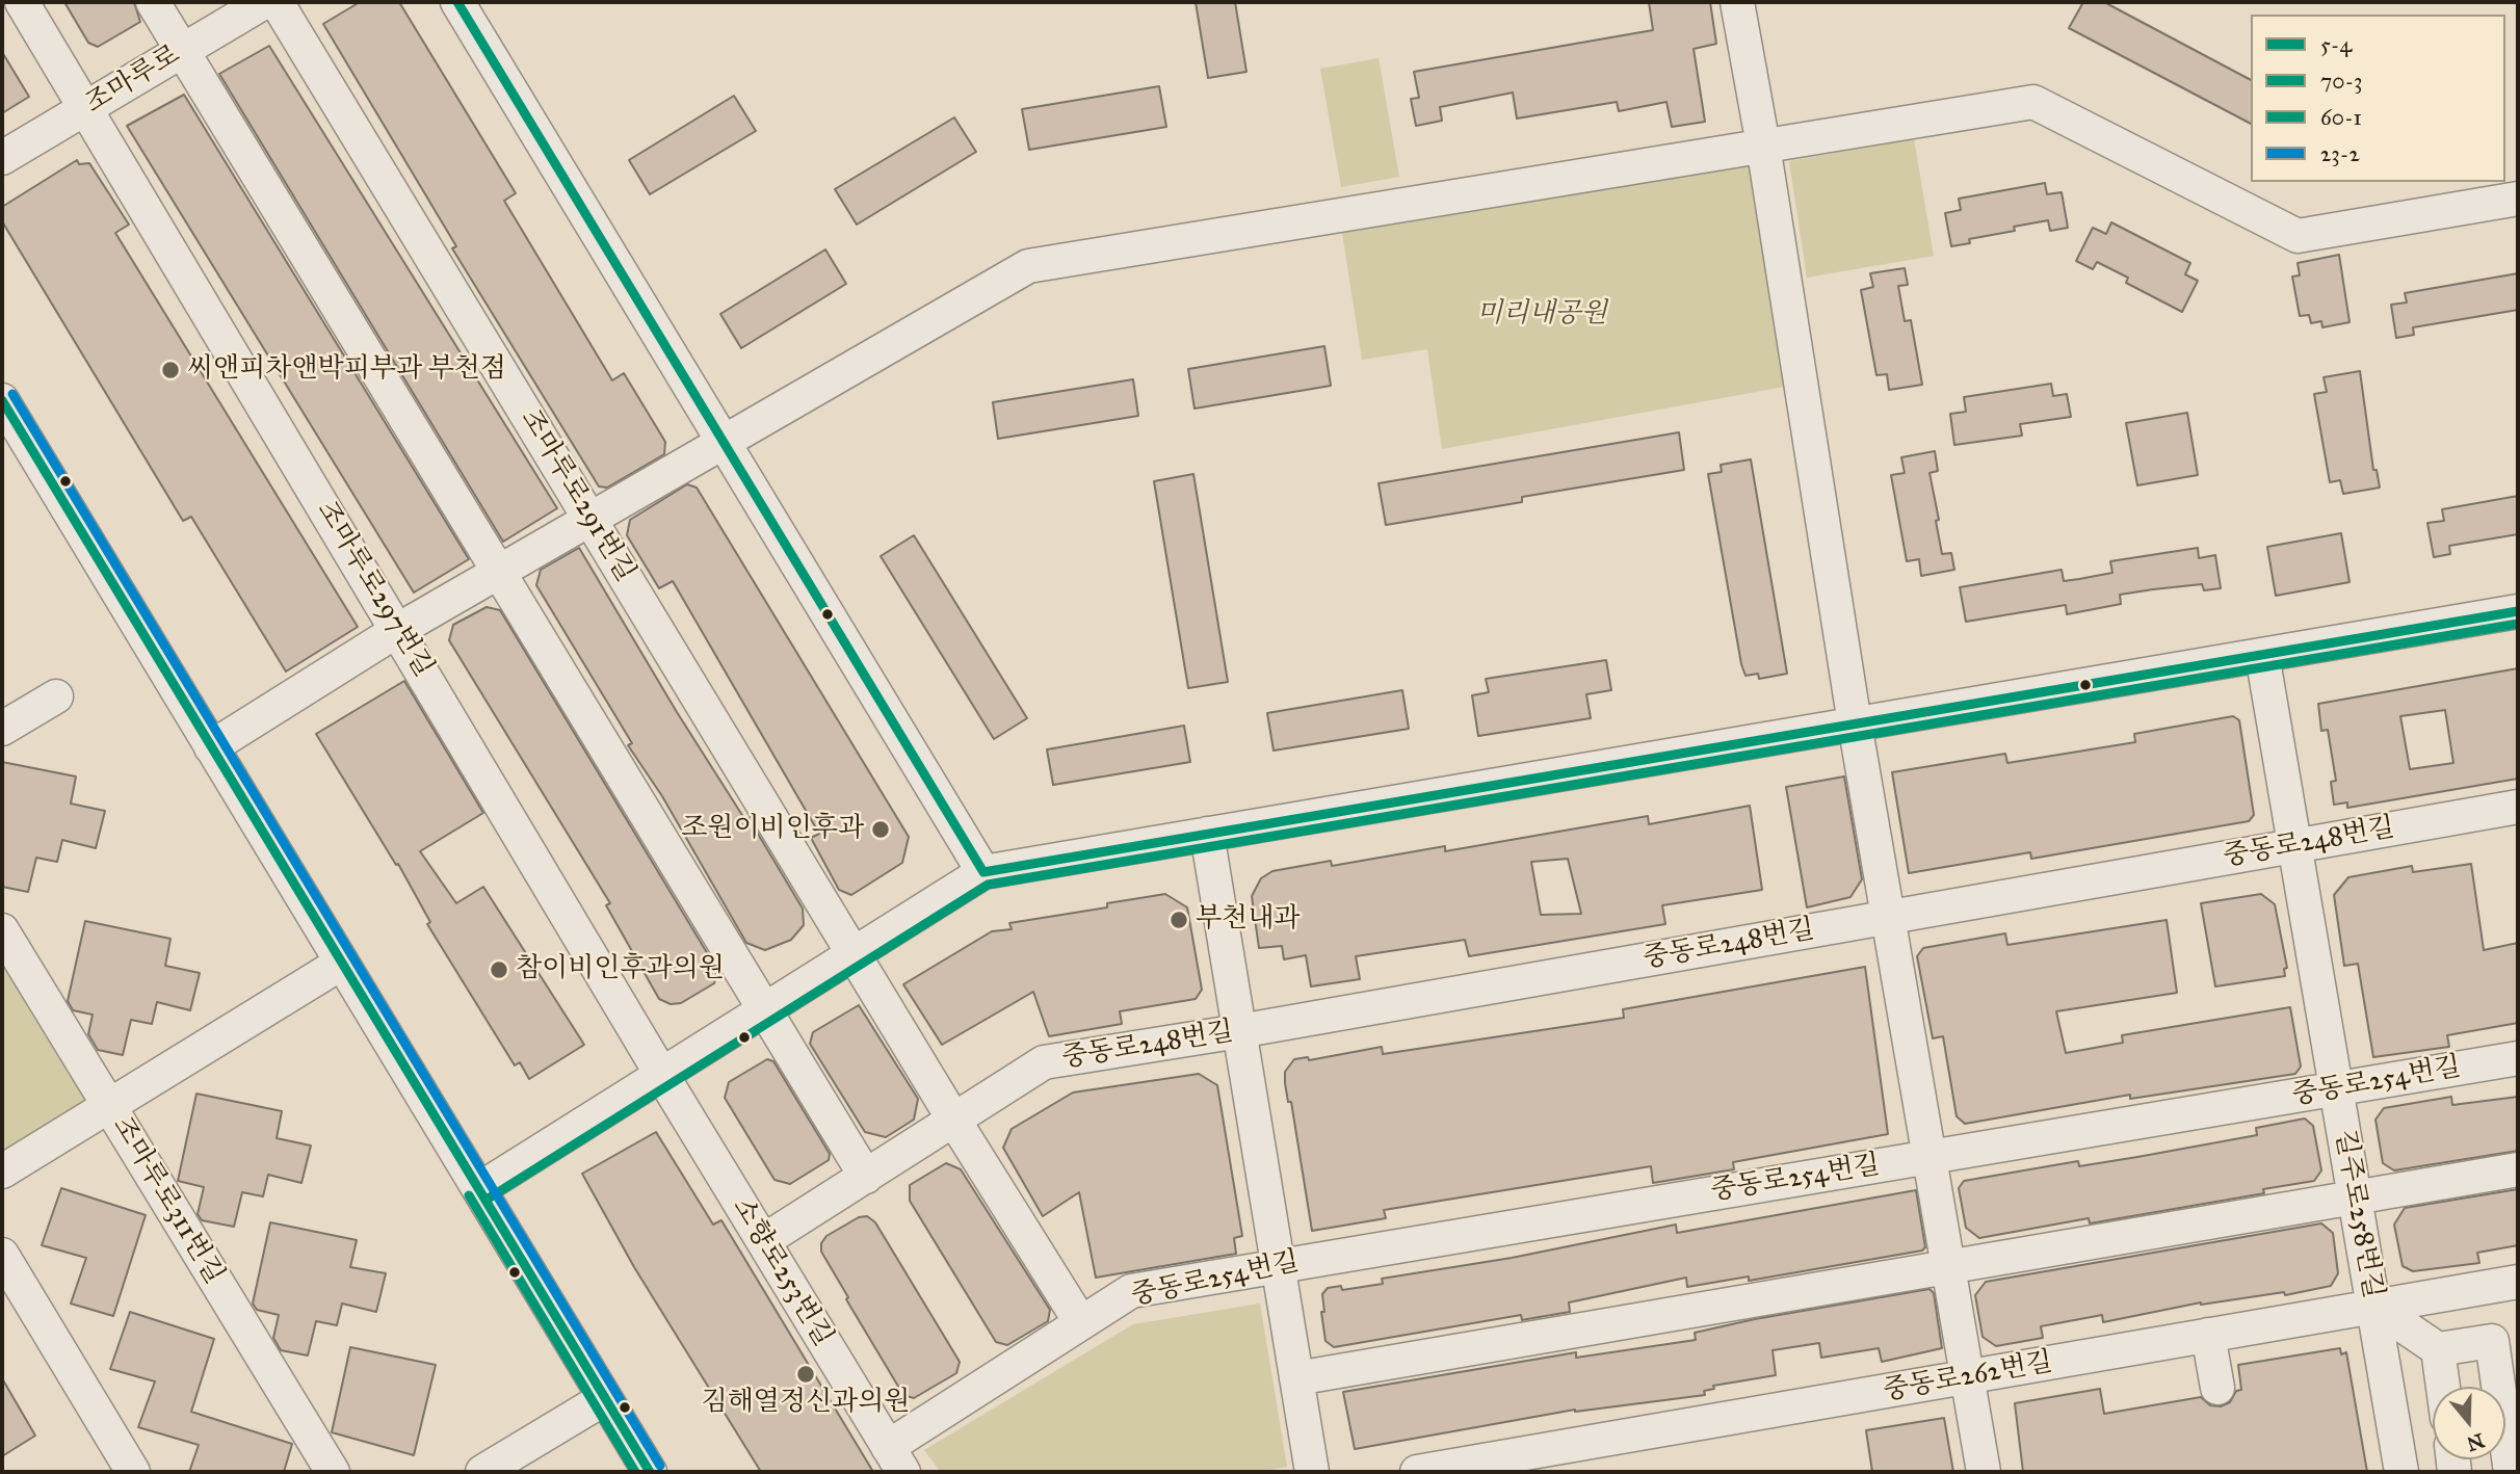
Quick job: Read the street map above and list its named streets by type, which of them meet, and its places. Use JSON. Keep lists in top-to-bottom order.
{
  "streets": {
    "street": [
      "조마루로",
      "조마루로291번길",
      "조마루로297번길",
      "중동로248번길",
      "중동로254번길",
      "조마루로311번길",
      "길주로258번길",
      "소향로253번길",
      "중동로262번길"
    ]
  },
  "crossings": [
    ["조마루로", "조마루로297번길"],
    ["조마루로297번길", "소향로253번길"],
    ["중동로248번길", "길주로258번길"],
    ["중동로248번길", "소향로253번길"],
    ["중동로254번길", "길주로258번길"],
    ["중동로254번길", "소향로253번길"],
    ["길주로258번길", "중동로262번길"]
  ],
  "parks": ["미리내공원"],
  "places": [
    "씨앤피차앤박피부과 부천점",
    "조원이비인후과",
    "부천내과",
    "참이비인후과의원",
    "김해열정신과의원"
  ],
  "lines": [
    "transit line 5-4",
    "transit line 23-2",
    "transit line 60-1",
    "transit line 70-3"
  ],
  "legend": [
    "5-4",
    "70-3",
    "60-1",
    "23-2"
  ],
  "north": "bottom"
}
